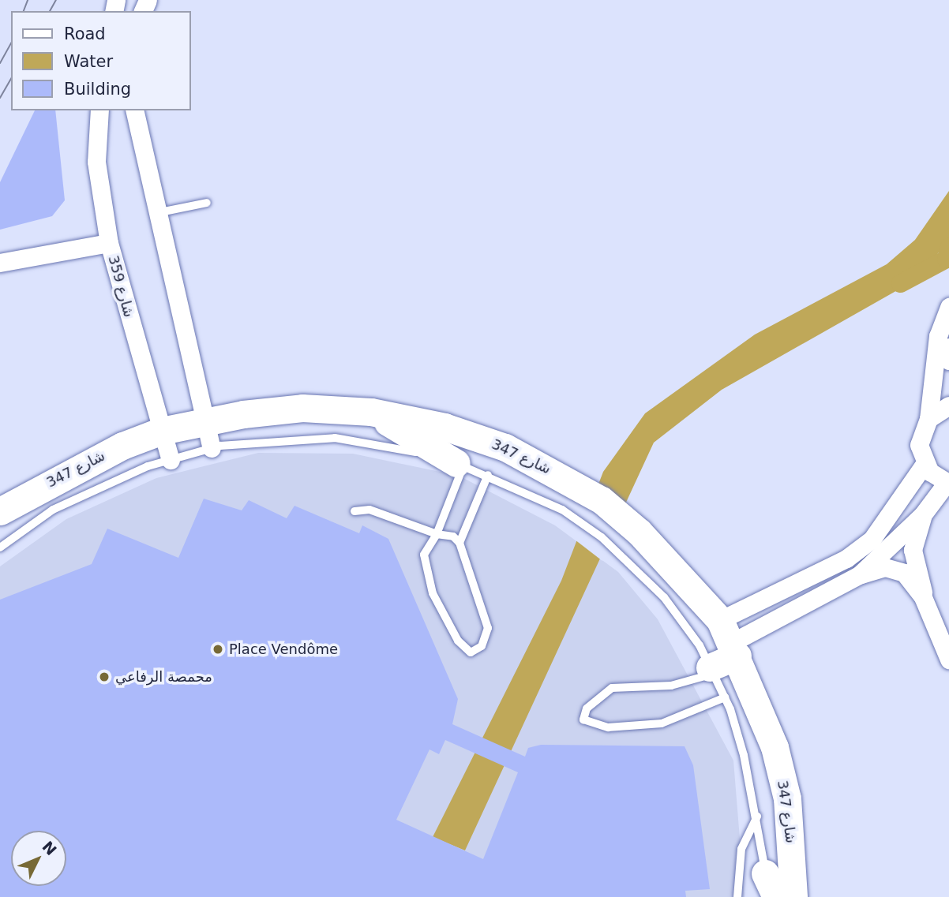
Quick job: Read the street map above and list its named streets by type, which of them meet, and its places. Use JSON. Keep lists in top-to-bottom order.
{
  "streets": {
    "main road": ["شارع 347"],
    "street": ["شارع 359"]
  },
  "crossings": [
    ["شارع 359", "شارع 347"]
  ],
  "places": ["Place Vendôme", "محمصة الرفاعي"],
  "legend": ["Road", "Water", "Building"],
  "north": "top right"
}
